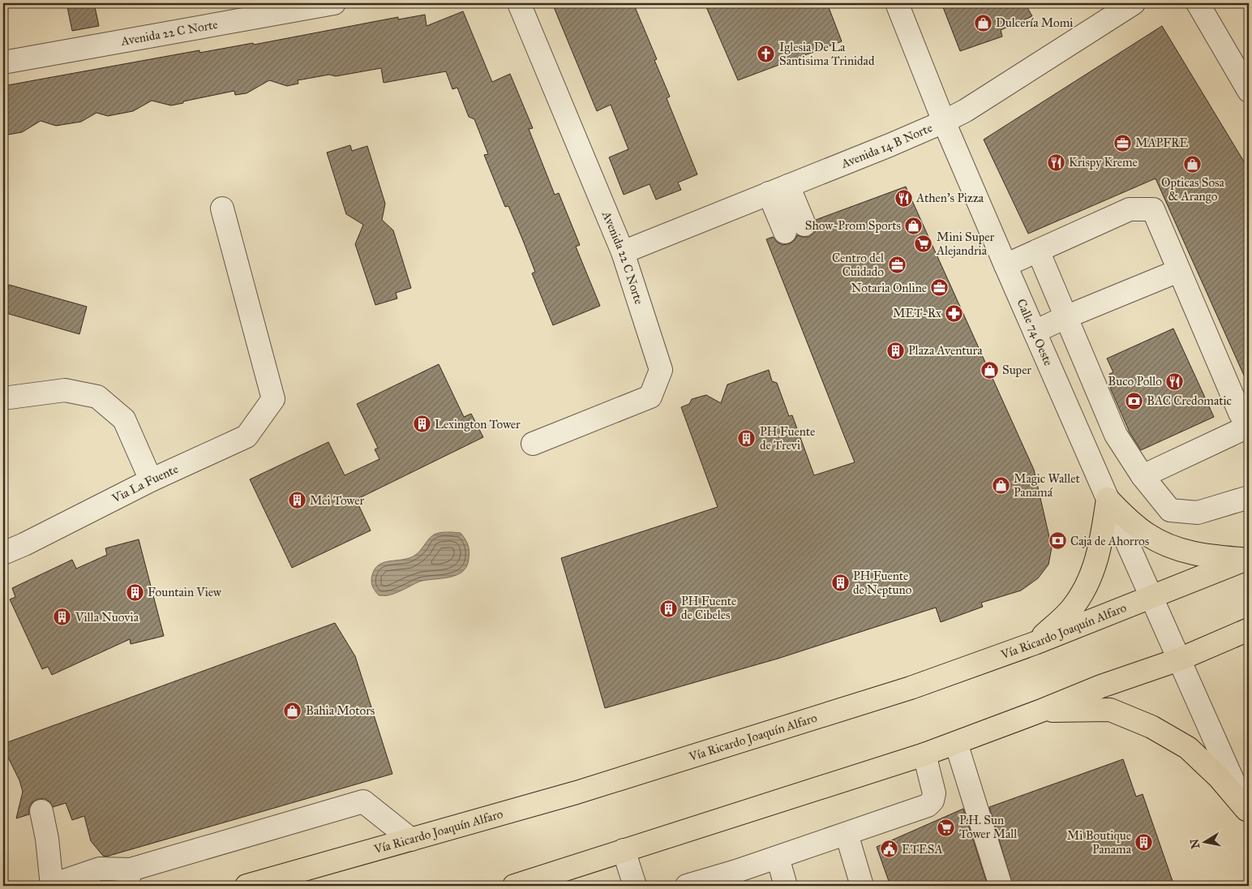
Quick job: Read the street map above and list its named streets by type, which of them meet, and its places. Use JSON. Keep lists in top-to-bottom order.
{
  "streets": {
    "main road": ["Vía Ricardo Joaquín Alfaro"],
    "street": [
      "Avenida 22 C Norte",
      "Avenida 14 B Norte",
      "Calle 74 Oeste",
      "Via La Fuente"
    ]
  },
  "crossings": [
    ["Avenida 22 C Norte", "Avenida 14 B Norte"],
    ["Avenida 14 B Norte", "Calle 74 Oeste"],
    ["Calle 74 Oeste", "Vía Ricardo Joaquín Alfaro"]
  ],
  "places": {
    "shop": [
      "Dulcería Momi",
      "Opticas Sosa & Arango",
      "Show-Prom Sports",
      "Super",
      "Magic Wallet Panamá",
      "Bahia Motors"
    ],
    "church": ["Iglesia De La Santisima Trinidad"],
    "office": ["MAPFRE", "Centro del Cuidado", "Notaria Online"],
    "restaurant": ["Krispy Kreme", "Athen's Pizza", "Buco Pollo"],
    "supermarket": ["Mini Super Alejandria", "P.H. Sun Tower Mall"],
    "pharmacy": ["MET-Rx"],
    "building": [
      "Plaza Aventura",
      "Lexington Tower",
      "PH Fuente de Trevi",
      "Mei Tower",
      "PH Fuente de Neptuno",
      "Fountain View",
      "PH Fuente de Cibeles",
      "Villa Nuovia",
      "Mi Boutique Panama"
    ],
    "bank": ["BAC Credomatic", "Caja de Ahorros"],
    "public building": ["ETESA"]
  },
  "north": "left"
}
